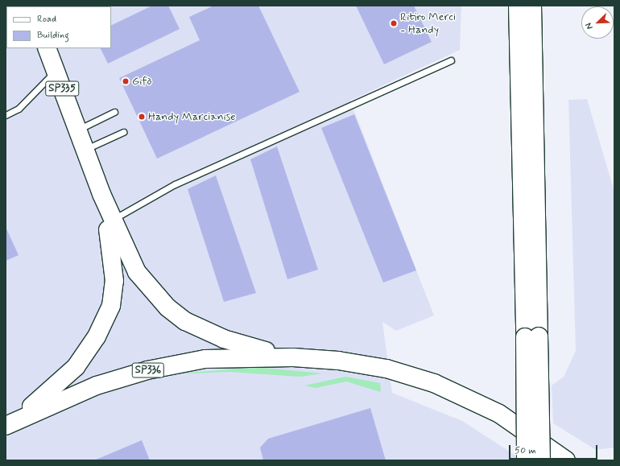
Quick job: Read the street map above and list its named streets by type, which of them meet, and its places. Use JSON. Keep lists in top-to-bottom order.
{
  "streets": {
    "main road": ["SP335", "SP336"]
  },
  "places": ["Ritiro Merci - Handy", "Gifò", "Handy Marcianise"],
  "legend": ["Road", "Building"],
  "scale_bar": "50 m",
  "north": "bottom left"
}
